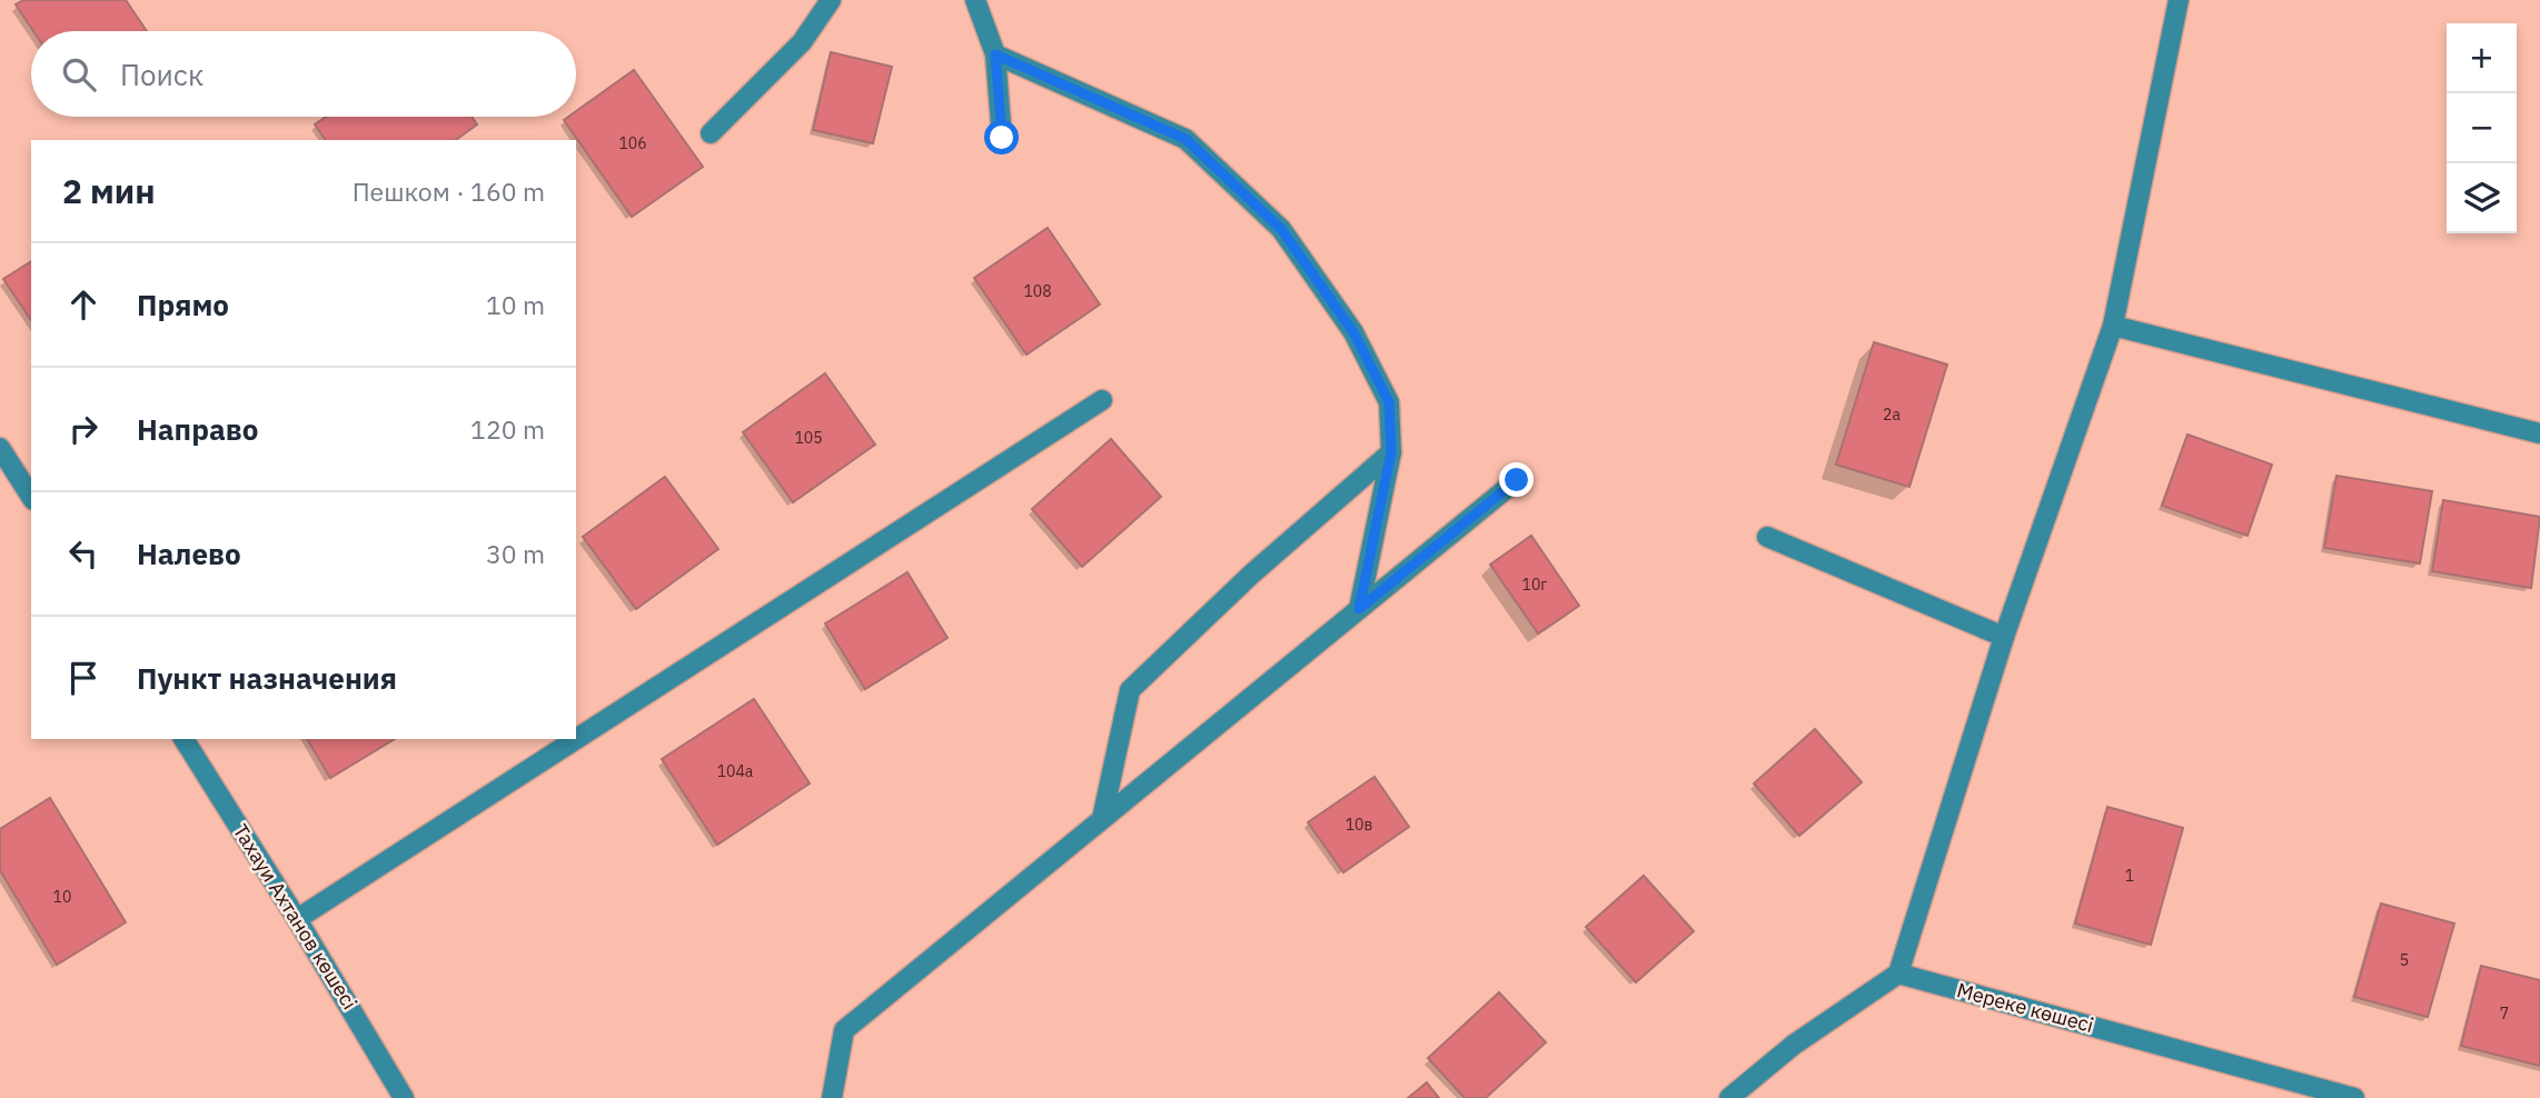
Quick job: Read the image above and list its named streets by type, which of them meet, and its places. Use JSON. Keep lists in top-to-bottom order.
{
  "streets": {
    "street": ["Тахауи Ахтанов көшесі", "Мереке көшесі"]
  },
  "house_numbers": [
    "106",
    "108",
    "2а",
    "105",
    "10г",
    "104а",
    "10в",
    "1",
    "10",
    "5",
    "7"
  ],
  "page": {
    "map_buttons": ["+", "−"],
    "search": "Поиск",
    "heading": ["2 мин", "Пешком · 160 m"],
    "list": [
      ["Прямо", "10 m"],
      ["Направо", "120 m"],
      ["Налево", "30 m"],
      "Пункт назначения"
    ]
  }
}
